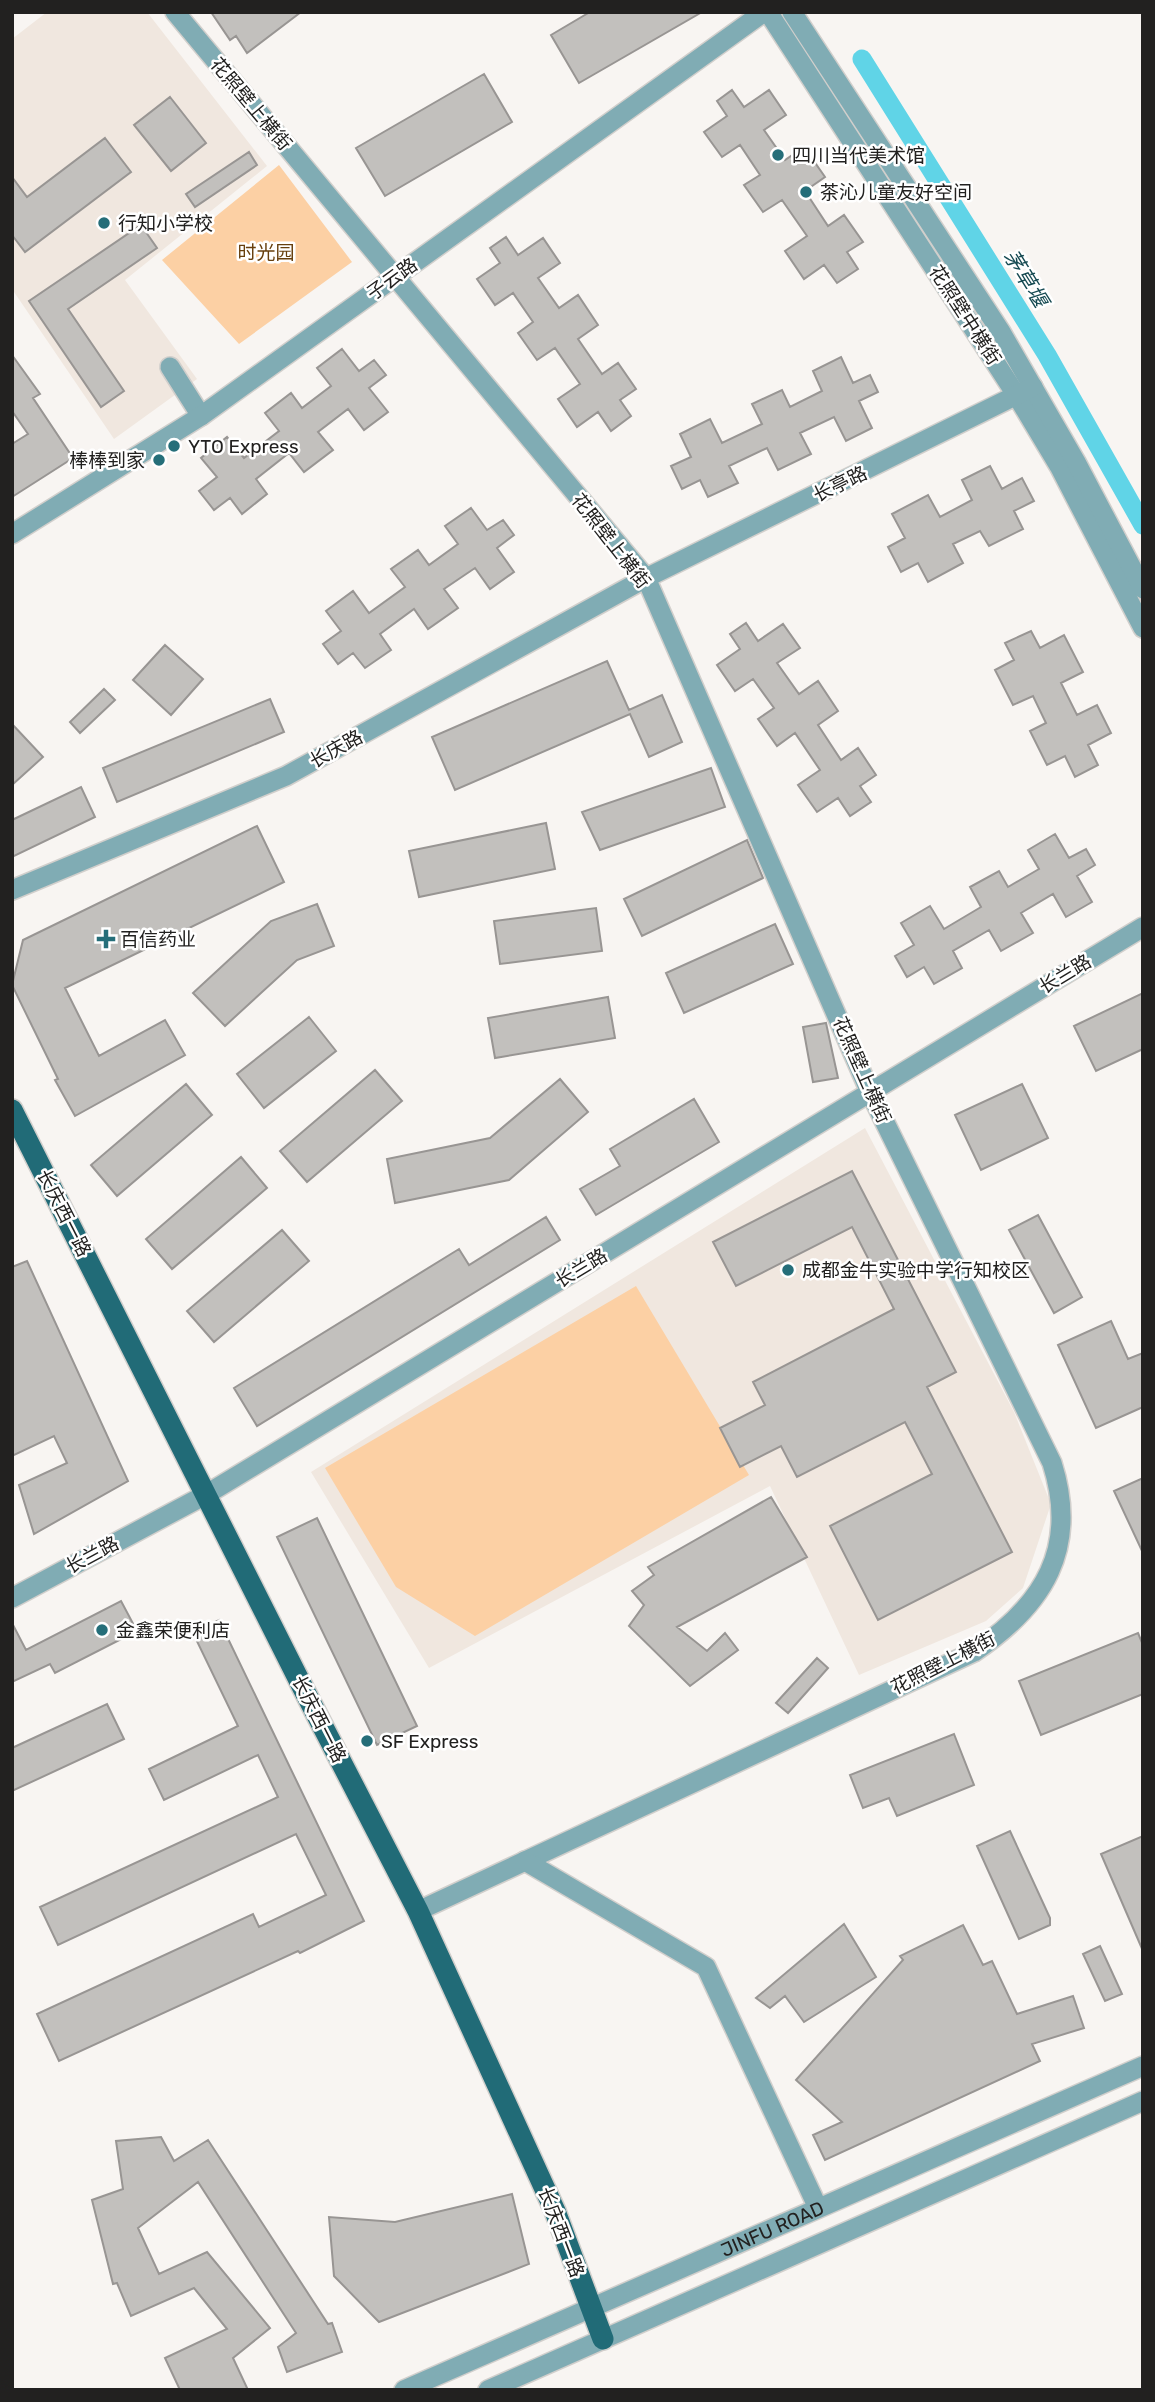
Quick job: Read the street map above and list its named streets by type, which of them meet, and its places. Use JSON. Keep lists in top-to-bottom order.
{
  "streets": {
    "main road": ["长庆西一路"],
    "street": [
      "花照壁上横街",
      "子云路",
      "花照壁中横街",
      "长亭路",
      "长庆路",
      "长兰路",
      "JINFU ROAD"
    ]
  },
  "crossings": [
    ["花照壁上横街", "子云路"],
    ["花照壁上横街", "长亭路"],
    ["花照壁上横街", "长庆路"],
    ["花照壁上横街", "长兰路"],
    ["花照壁上横街", "长庆西一路"],
    ["子云路", "花照壁中横街"],
    ["花照壁中横街", "长亭路"],
    ["长亭路", "长庆路"],
    ["长兰路", "长庆西一路"],
    ["长庆西一路", "JINFU ROAD"]
  ],
  "water": ["茅草堰"],
  "parks": ["时光园"],
  "places": {
    "other": [
      "四川当代美术馆",
      "茶沁儿童友好空间",
      "行知小学校",
      "YTO Express",
      "棒棒到家",
      "成都金牛实验中学行知校区",
      "金鑫荣便利店",
      "SF Express"
    ],
    "health": ["百信药业"]
  }
}
